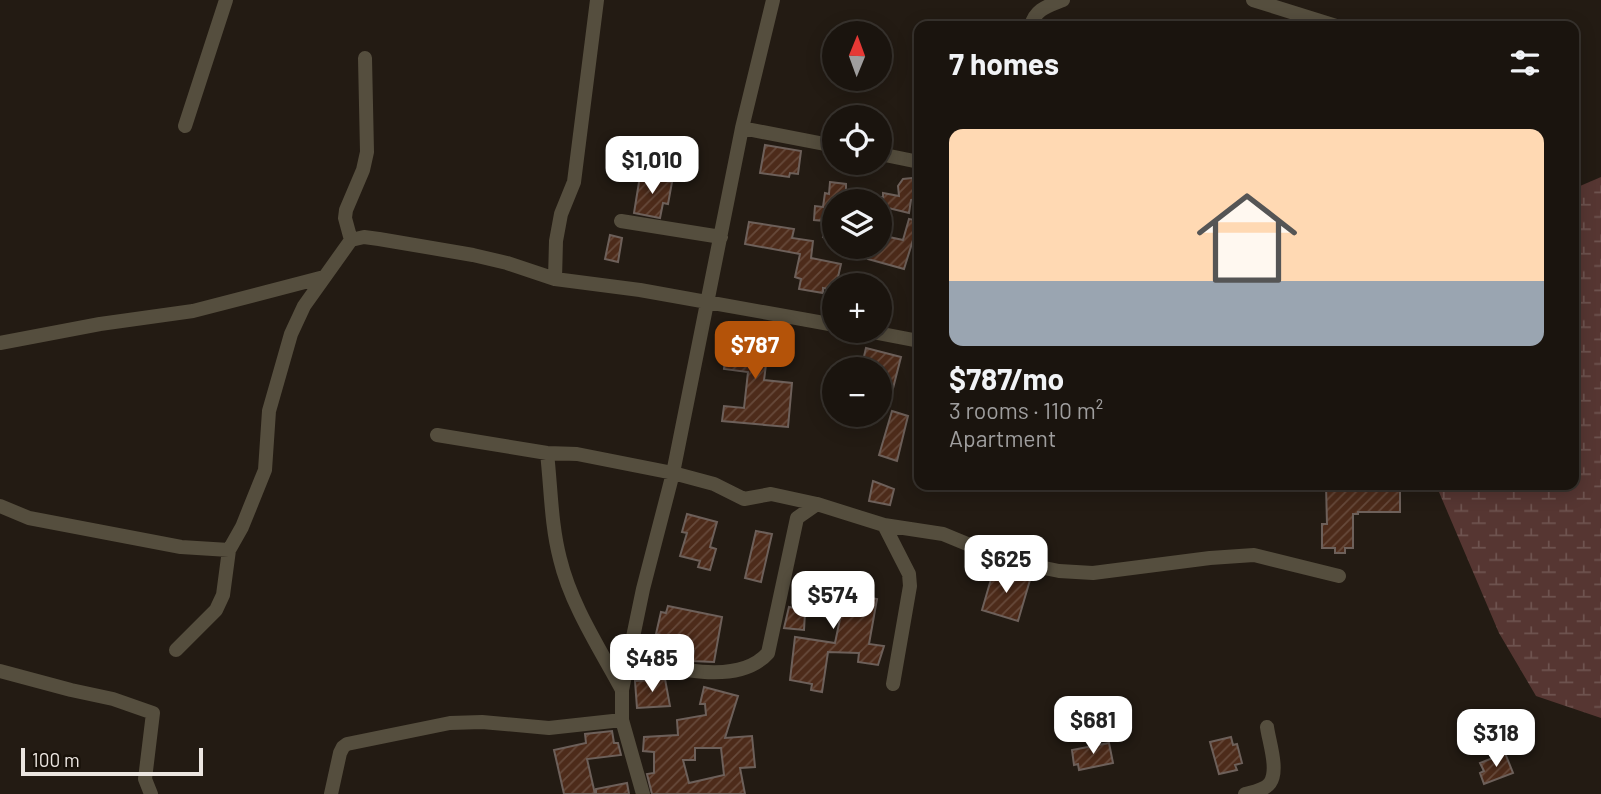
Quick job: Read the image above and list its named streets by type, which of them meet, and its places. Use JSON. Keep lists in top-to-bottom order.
{
  "scale_bar": "100 m",
  "north": "top",
  "page": {
    "map_buttons": ["+", "−"],
    "heading": "7 homes",
    "list": [
      {
        "name": "$787/mo",
        "note": "3 rooms · 110 m² · Apartment"
      }
    ],
    "price": [
      "$1,010",
      "$787",
      "$625",
      "$574",
      "$485",
      "$681",
      "$318"
    ],
    "scale": "100 m"
  }
}
